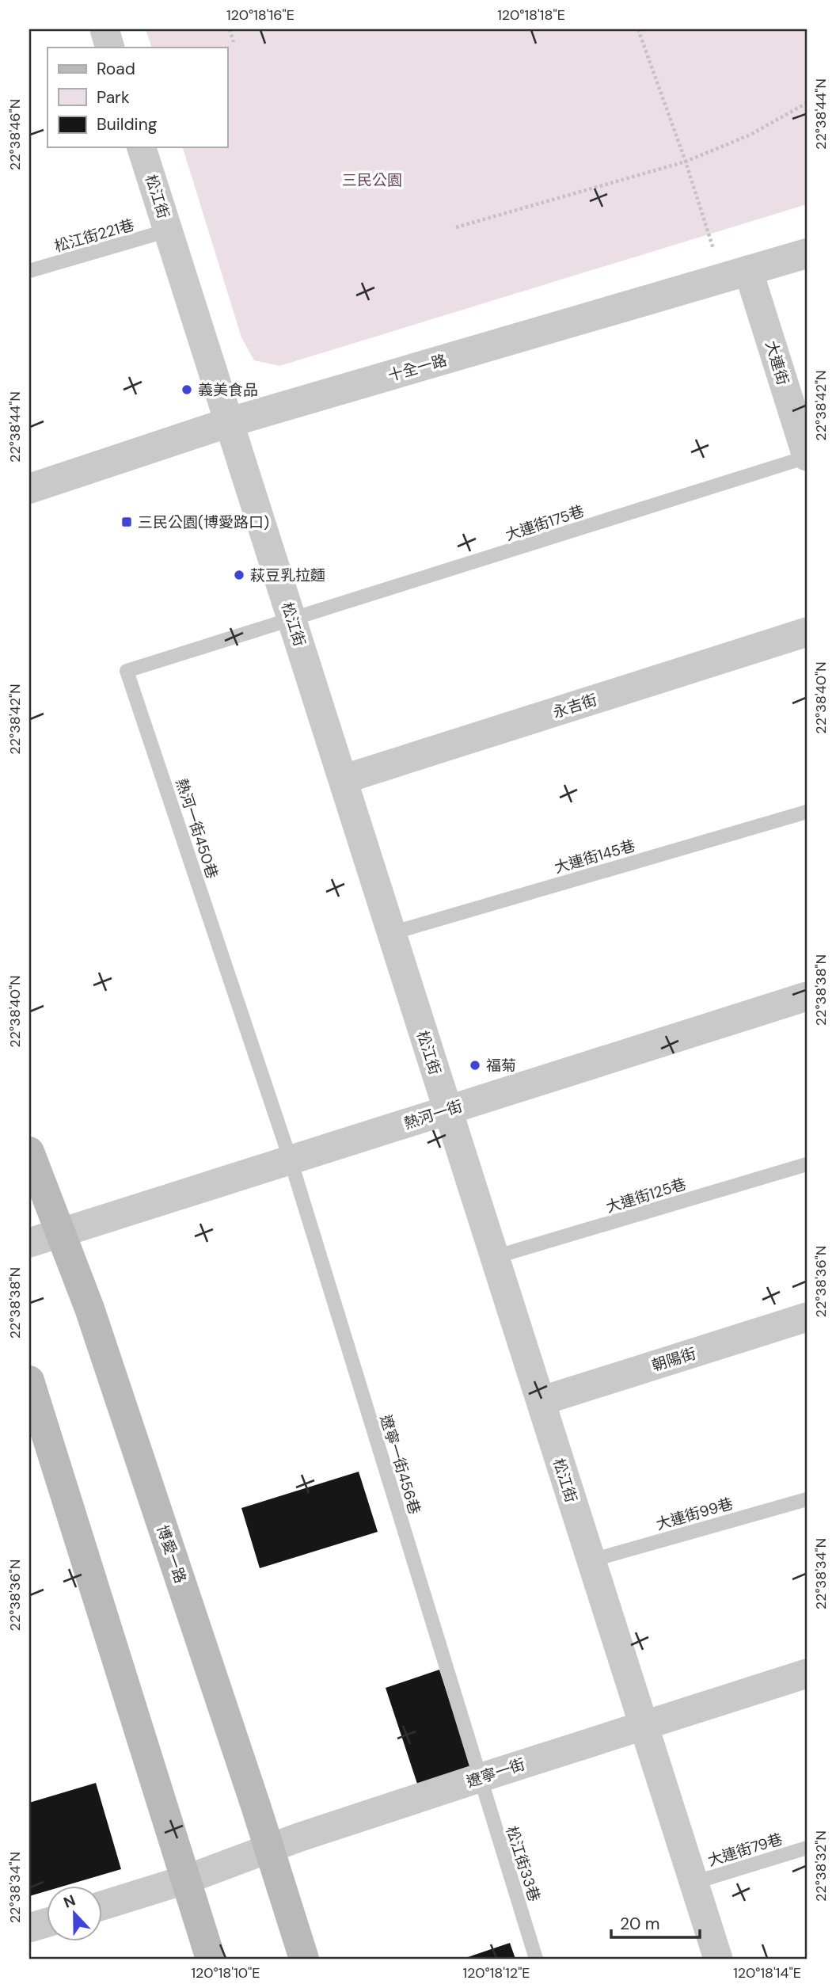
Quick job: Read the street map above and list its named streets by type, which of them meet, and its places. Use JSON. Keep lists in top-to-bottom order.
{
  "streets": {
    "main road": ["博愛一路"],
    "street": [
      "松江街",
      "大連街",
      "十全一路",
      "永吉街",
      "熱河一街",
      "朝陽街",
      "遼寧一街"
    ],
    "lane": [
      "松江街221巷",
      "大連街175巷",
      "熱河一街450巷",
      "大連街145巷",
      "大連街125巷",
      "遼寧一街456巷",
      "大連街99巷",
      "大連街79巷",
      "松江街33巷"
    ]
  },
  "crossings": [
    ["松江街", "松江街221巷"],
    ["松江街", "十全一路"],
    ["松江街", "大連街175巷"],
    ["松江街", "永吉街"],
    ["松江街", "熱河一街450巷"],
    ["松江街", "大連街145巷"],
    ["松江街", "熱河一街"],
    ["松江街", "大連街125巷"],
    ["松江街", "朝陽街"],
    ["松江街", "大連街99巷"],
    ["松江街", "遼寧一街"],
    ["松江街", "大連街79巷"],
    ["大連街", "十全一路"],
    ["大連街", "大連街175巷"],
    ["大連街175巷", "熱河一街450巷"],
    ["熱河一街450巷", "熱河一街"],
    ["熱河一街450巷", "遼寧一街456巷"],
    ["熱河一街", "遼寧一街456巷"],
    ["熱河一街", "博愛一路"],
    ["遼寧一街456巷", "遼寧一街"],
    ["遼寧一街456巷", "松江街33巷"],
    ["博愛一路", "遼寧一街"],
    ["遼寧一街", "松江街33巷"]
  ],
  "parks": ["三民公園"],
  "places": {
    "other": ["義美食品", "萩豆乳拉麵", "福菊"],
    "transit": ["三民公園(博愛路口)"]
  },
  "legend": ["Road", "Park", "Building"],
  "scale_bar": "20 m",
  "north": "top",
  "coordinates": [
    "120°18'16\"E",
    "120°18'18\"E",
    "22°38'44\"N",
    "22°38'46\"N",
    "22°38'42\"N",
    "22°38'40\"N",
    "22°38'38\"N",
    "22°38'36\"N",
    "22°38'34\"N",
    "22°38'32\"N",
    "120°18'10\"E",
    "120°18'12\"E",
    "120°18'14\"E"
  ]
}
